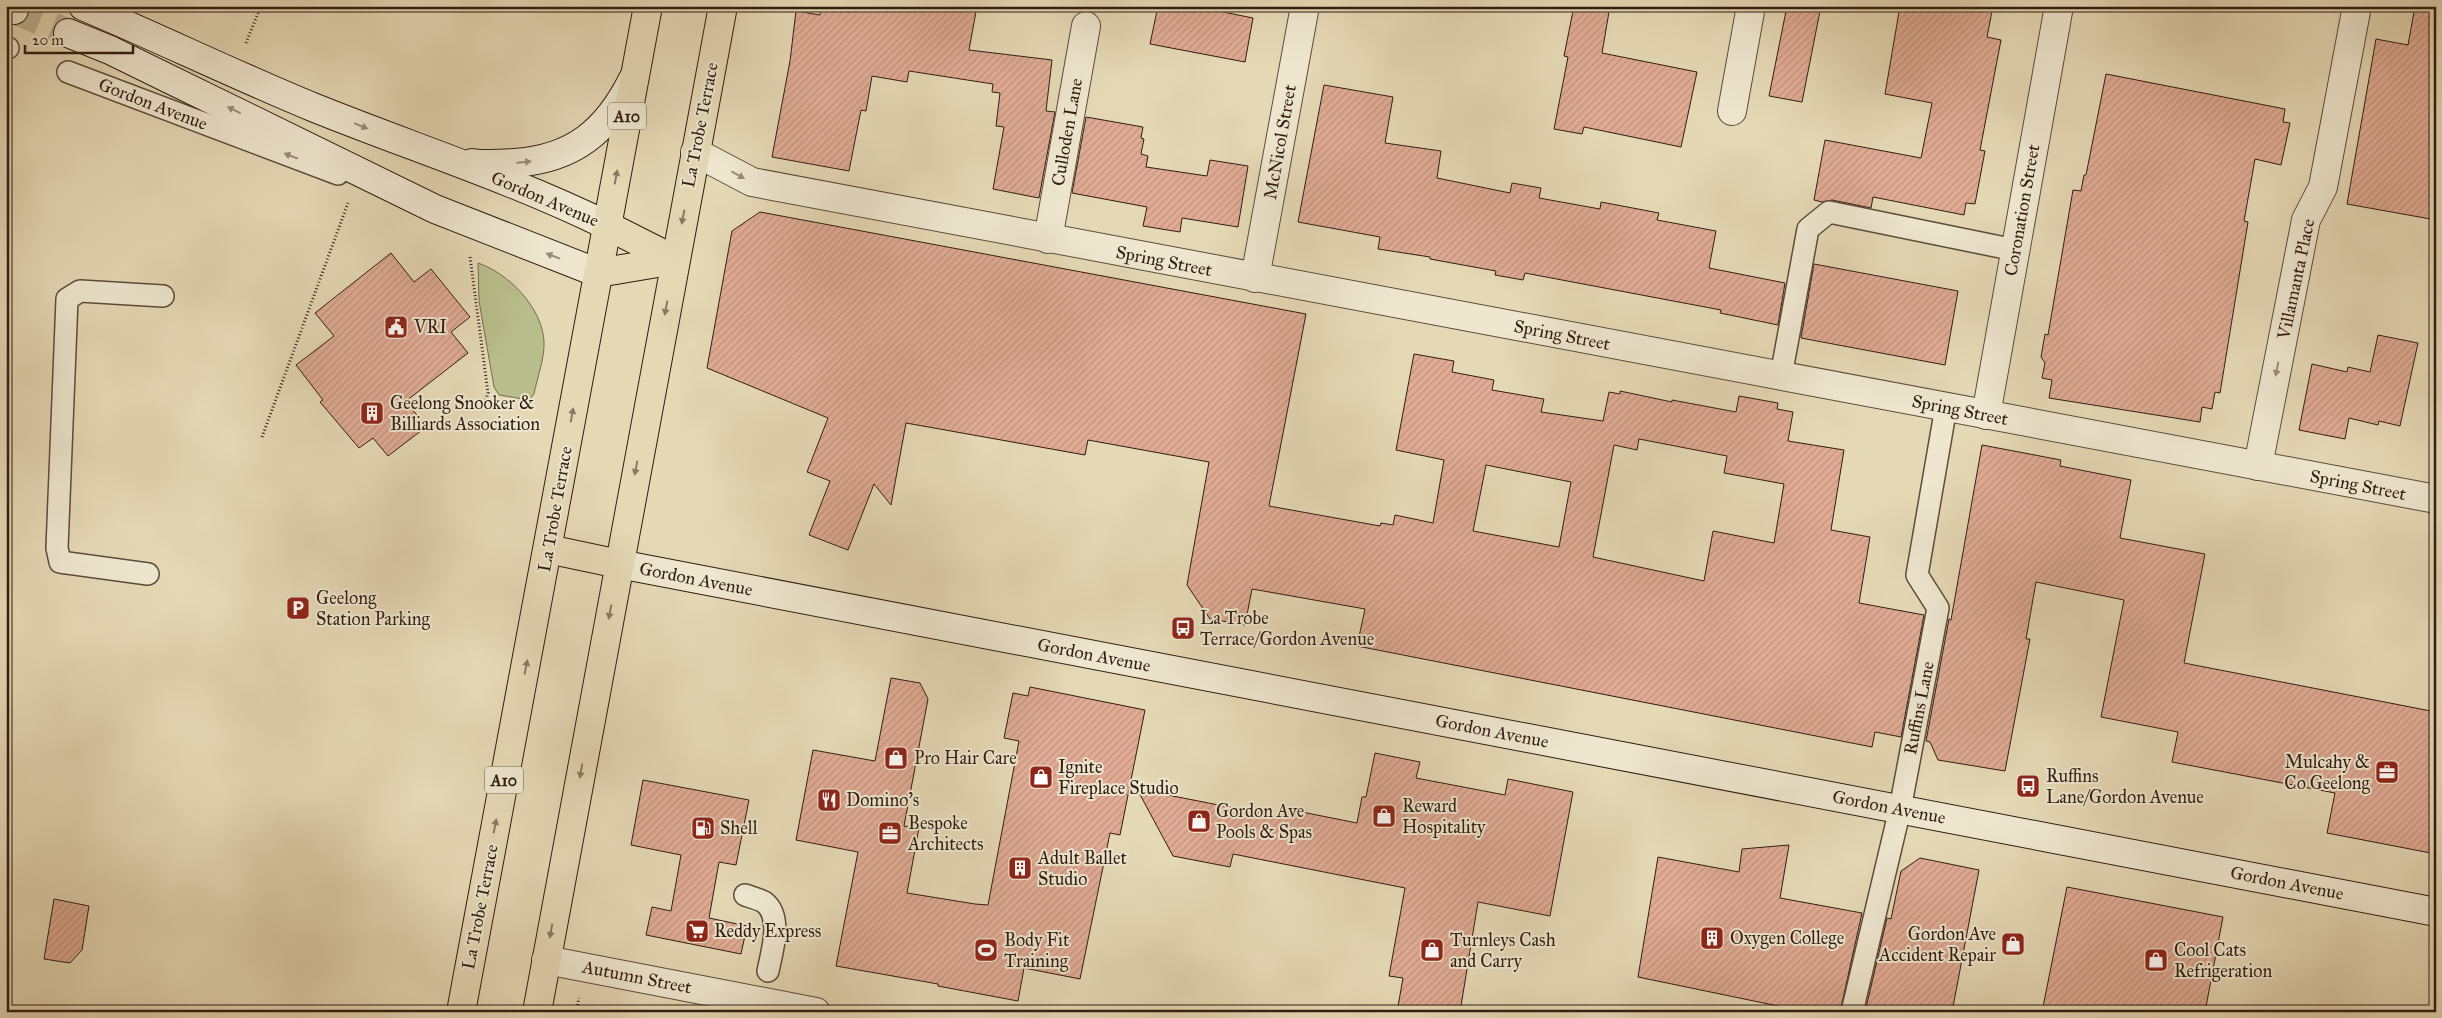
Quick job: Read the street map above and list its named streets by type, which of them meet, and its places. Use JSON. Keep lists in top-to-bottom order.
{
  "streets": {
    "highway": ["Gordon Avenue", "A10", "La Trobe Terrace"],
    "street": [
      "Culloden Lane",
      "McNicol Street",
      "Coronation Street",
      "Spring Street",
      "Villamanta Place",
      "Autumn Street"
    ],
    "lane": ["Ruffins Lane"]
  },
  "crossings": [
    ["Gordon Avenue", "La Trobe Terrace"],
    ["Gordon Avenue", "Ruffins Lane"],
    ["La Trobe Terrace", "Spring Street"],
    ["La Trobe Terrace", "Autumn Street"],
    ["Culloden Lane", "Spring Street"],
    ["McNicol Street", "Spring Street"],
    ["Coronation Street", "Spring Street"],
    ["Spring Street", "Villamanta Place"],
    ["Spring Street", "Ruffins Lane"]
  ],
  "one_way": ["Villamanta Place"],
  "places": {
    "public building": ["VRI"],
    "building": ["Geelong Snooker & Billiards Association", "Adult Ballet Studio", "Oxygen College"],
    "parking": ["Geelong Station Parking"],
    "bus stop": ["La Trobe Terrace/Gordon Avenue", "Ruffins Lane/Gordon Avenue"],
    "shop": [
      "Pro Hair Care",
      "Ignite Fireplace Studio",
      "Reward Hospitality",
      "Gordon Ave Pools & Spas",
      "Gordon Ave Accident Repair",
      "Turnleys Cash and Carry",
      "Cool Cats Refrigeration"
    ],
    "office": ["Mulcahy & Co Geelong", "Bespoke Architects"],
    "restaurant": ["Domino's"],
    "fuel station": ["Shell"],
    "supermarket": ["Reddy Express"],
    "sports": ["Body Fit Training"]
  },
  "scale_bar": "20 m"
}
